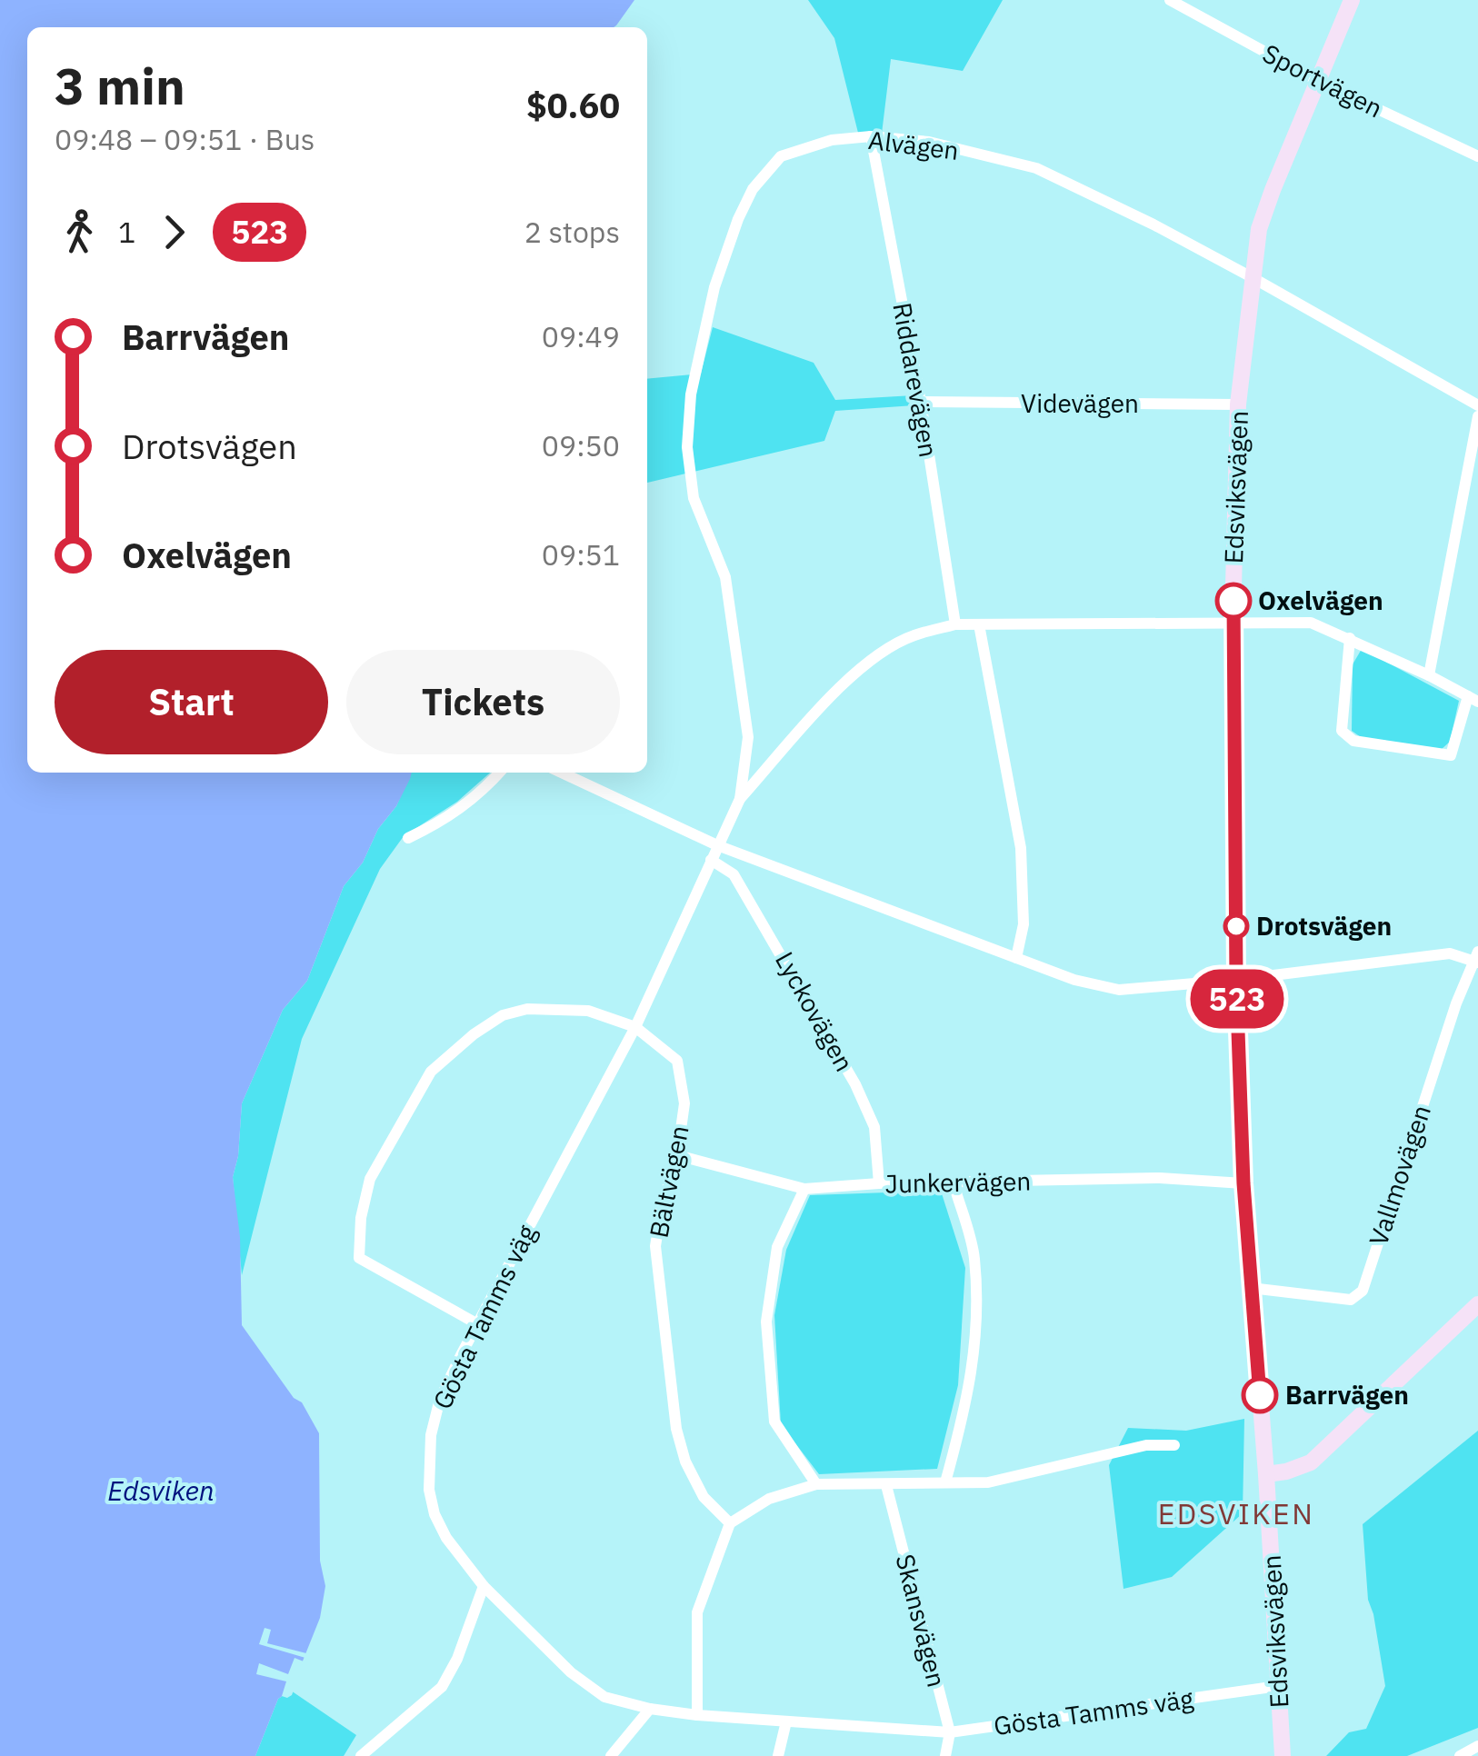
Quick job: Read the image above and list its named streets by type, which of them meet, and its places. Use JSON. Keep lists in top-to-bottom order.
{
  "streets": {
    "street": [
      "Sportvägen",
      "Alvägen",
      "Riddarevägen",
      "Videvägen",
      "Edsviksvägen",
      "Lyckovägen",
      "Vallmovägen",
      "Bältvägen",
      "Junkervägen",
      "Gösta Tamms väg",
      "Skansvägen"
    ]
  },
  "crossings": [
    ["Sportvägen", "Edsviksvägen"],
    ["Alvägen", "Riddarevägen"],
    ["Alvägen", "Edsviksvägen"],
    ["Alvägen", "Gösta Tamms väg"],
    ["Riddarevägen", "Videvägen"],
    ["Videvägen", "Edsviksvägen"],
    ["Edsviksvägen", "Vallmovägen"],
    ["Edsviksvägen", "Junkervägen"],
    ["Edsviksvägen", "Gösta Tamms väg"],
    ["Lyckovägen", "Junkervägen"],
    ["Lyckovägen", "Gösta Tamms väg"],
    ["Lyckovägen", "Skansvägen"],
    ["Bältvägen", "Junkervägen"],
    ["Bältvägen", "Gösta Tamms väg"],
    ["Junkervägen", "Skansvägen"],
    ["Gösta Tamms väg", "Skansvägen"]
  ],
  "districts": ["EDSVIKEN"],
  "water": ["Edsviken"],
  "places": ["Oxelvägen", "Drotsvägen", "Barrvägen"],
  "lines": ["bus line 523"],
  "page": {
    "on_map": "523",
    "heading": ["3 min", "09:48 – 09:51 · Bus", "$0.60"],
    "legs": ["1", "523", "2 stops"],
    "list": [
      {
        "name": "Barrvägen",
        "value": "09:49"
      },
      {
        "name": "Drotsvägen",
        "value": "09:50"
      },
      {
        "name": "Oxelvägen",
        "value": "09:51"
      }
    ],
    "buttons": ["Start", "Tickets"]
  }
}
